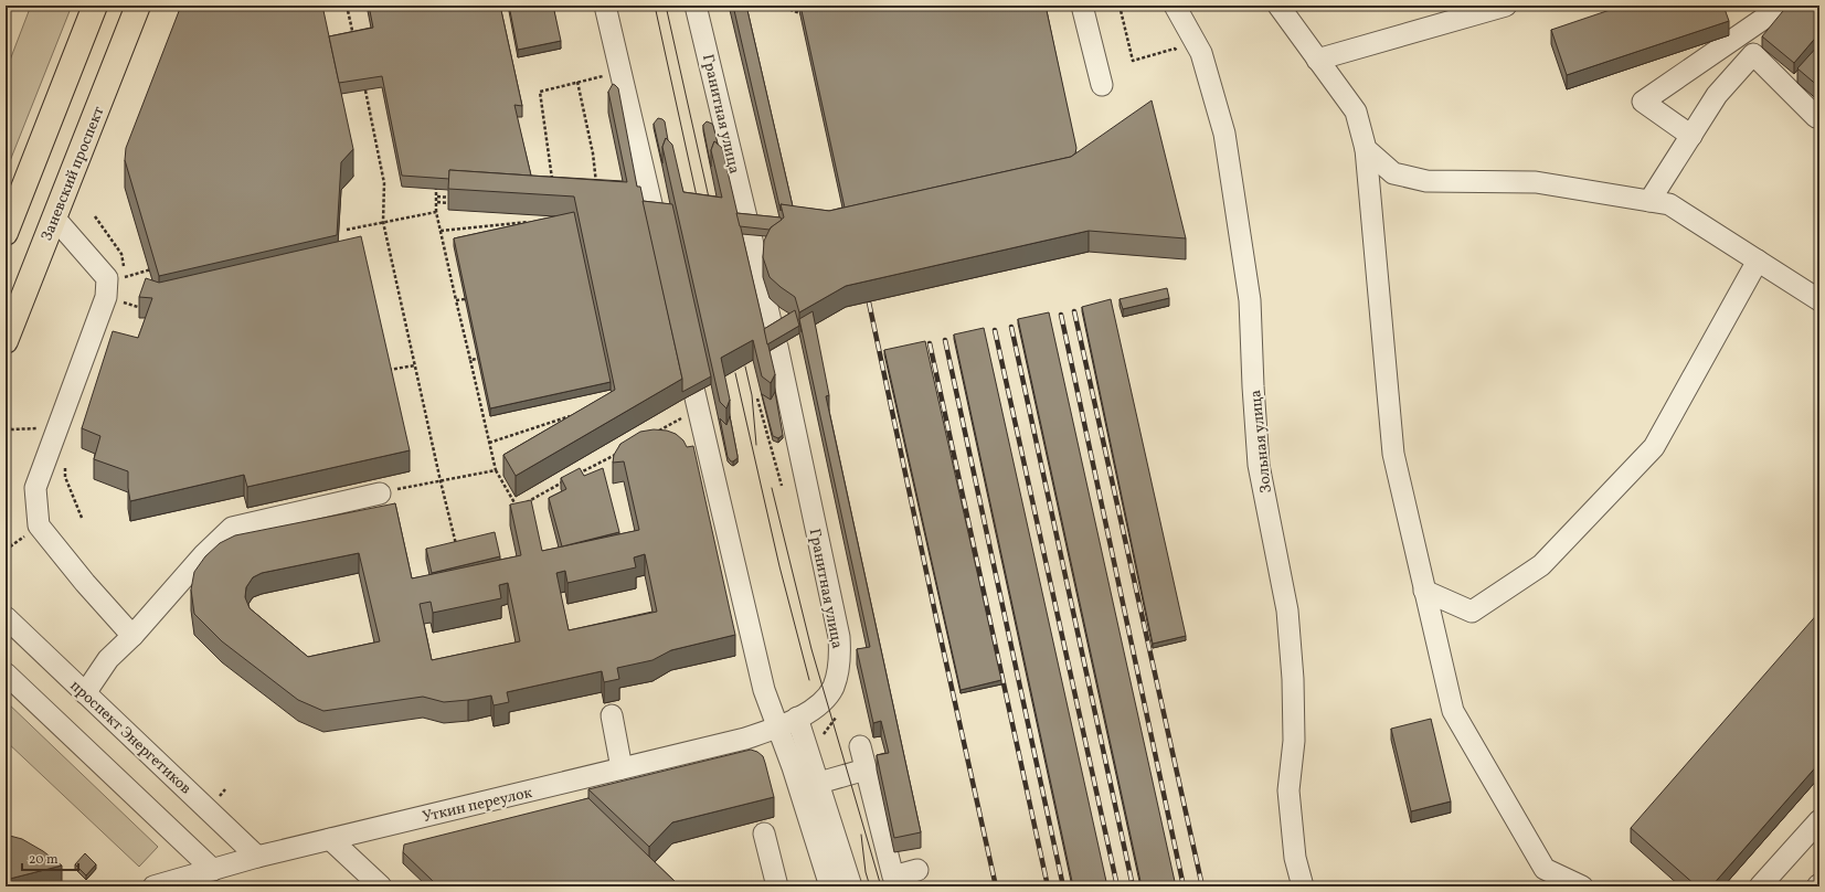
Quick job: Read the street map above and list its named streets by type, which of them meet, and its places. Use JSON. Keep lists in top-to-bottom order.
{
  "streets": {
    "main road": ["Заневский проспект"],
    "street": [
      "Гранитная улица",
      "Зольная улица",
      "проспект Энергетиков",
      "Уткин переулок"
    ]
  },
  "crossings": [
    ["Гранитная улица", "Уткин переулок"],
    ["проспект Энергетиков", "Уткин переулок"]
  ],
  "scale_bar": "20 m"
}
